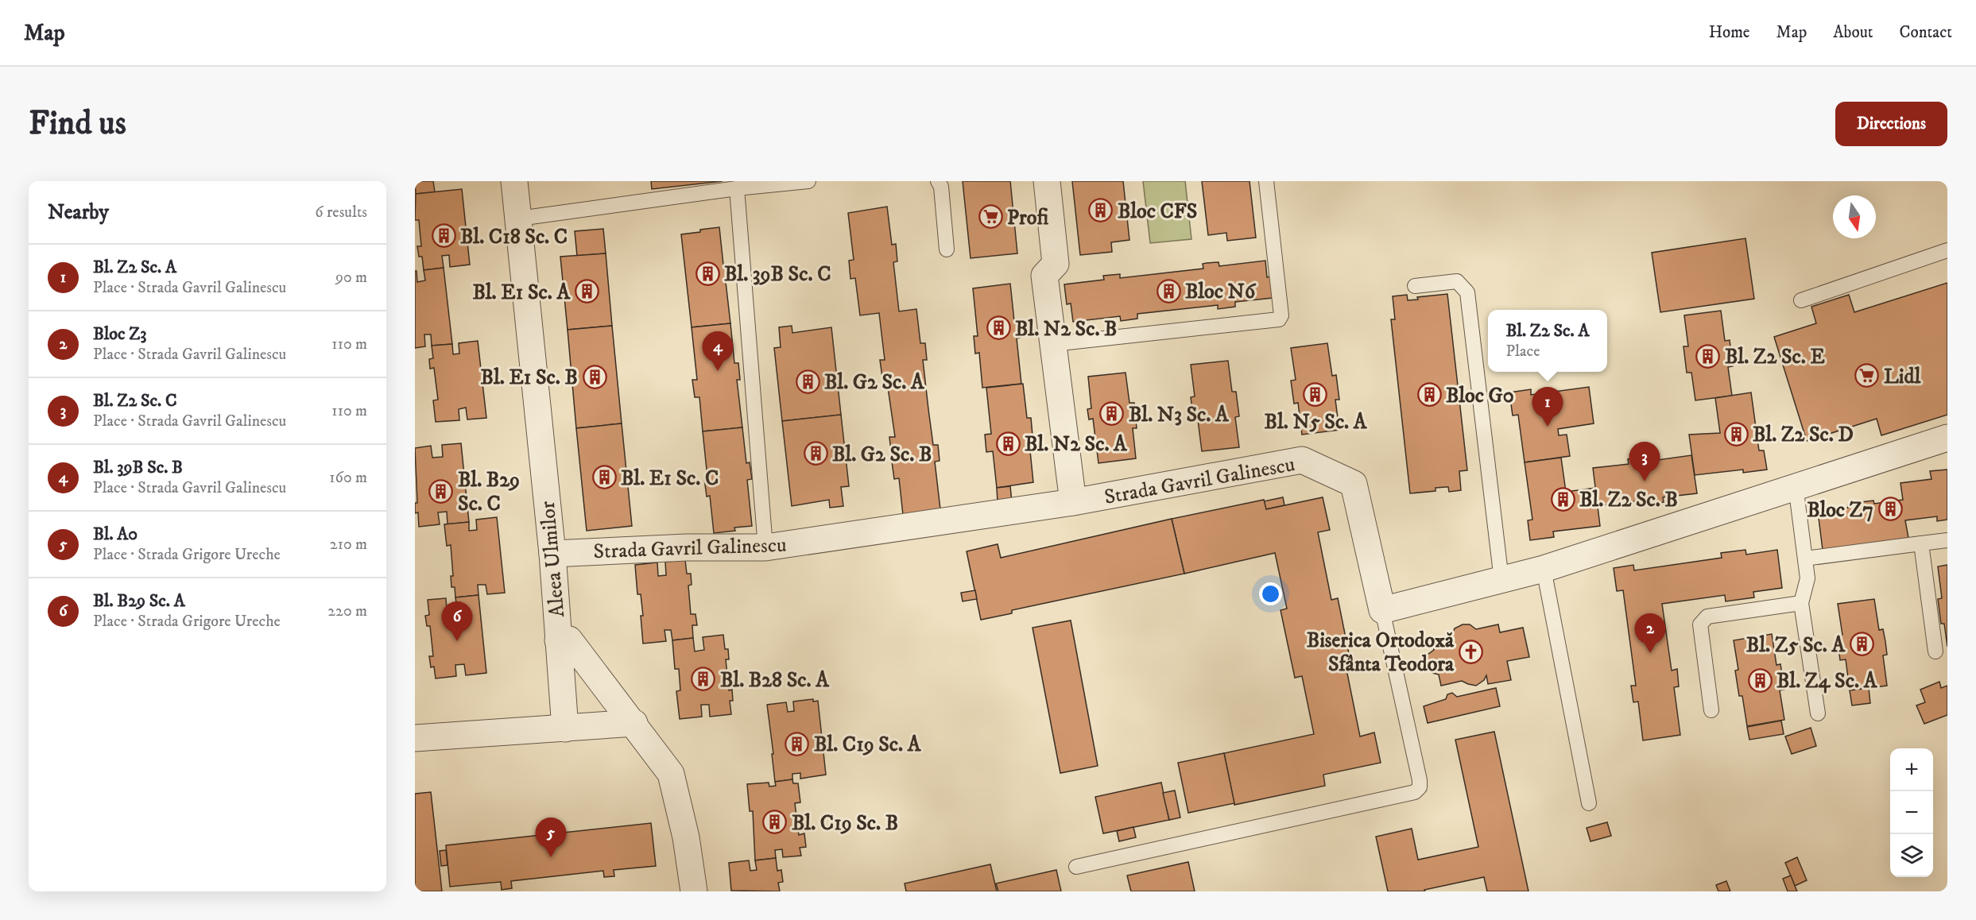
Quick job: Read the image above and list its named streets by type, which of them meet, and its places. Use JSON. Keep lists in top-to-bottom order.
{
  "streets": {
    "street": ["Strada Gavril Galinescu", "Aleea Ulmilor"]
  },
  "crossings": [
    ["Strada Gavril Galinescu", "Aleea Ulmilor"]
  ],
  "places": {
    "building": [
      "Bloc CFS",
      "Bl. C18 Sc. C",
      "Bl. 39B Sc. C",
      "Bloc N6",
      "Bl. E1 Sc. A",
      "Bl. N2 Sc. B",
      "Bl. Z2 Sc. E",
      "Bl. E1 Sc. B",
      "Bl. G2 Sc. A",
      "Bl. N5 Sc. A",
      "Bloc G0",
      "Bl. N3 Sc. A",
      "Bl. Z2 Sc. D",
      "Bl. N2 Sc. A",
      "Bl. G2 Sc. B",
      "Bl. E1 Sc. C",
      "Bl. B29 Sc. C",
      "Bl. Z2 Sc. B",
      "Bloc Z7",
      "Bl. Z5 Sc. A",
      "Bl. B28 Sc. A",
      "Bl. Z4 Sc. A",
      "Bl. C19 Sc. A",
      "Bl. C19 Sc. B"
    ],
    "supermarket": ["Profi", "Lidl"],
    "church": ["Biserica Ortodoxă Sfânta Teodora"]
  },
  "north": "bottom",
  "page": {
    "header": "Map",
    "nav": [
      "Home",
      "Map",
      "About",
      "Contact"
    ],
    "buttons": "Directions",
    "title": "Find us",
    "heading": ["Nearby", "6 results"],
    "list": [
      {
        "mark": "1",
        "name": "Bl. Z2 Sc. A",
        "note": "Place · Strada Gavril Galinescu",
        "value": "90 m"
      },
      {
        "mark": "2",
        "name": "Bloc Z3",
        "note": "Place · Strada Gavril Galinescu",
        "value": "110 m"
      },
      {
        "mark": "3",
        "name": "Bl. Z2 Sc. C",
        "note": "Place · Strada Gavril Galinescu",
        "value": "110 m"
      },
      {
        "mark": "4",
        "name": "Bl. 39B Sc. B",
        "note": "Place · Strada Gavril Galinescu",
        "value": "160 m"
      },
      {
        "mark": "5",
        "name": "Bl. A0",
        "note": "Place · Strada Grigore Ureche",
        "value": "210 m"
      },
      {
        "mark": "6",
        "name": "Bl. B29 Sc. A",
        "note": "Place · Strada Grigore Ureche",
        "value": "220 m"
      }
    ],
    "popup": ["Bl. Z2 Sc. A", "Place"],
    "pins": [
      "4",
      "1",
      "3",
      "6",
      "2",
      "5"
    ],
    "map_buttons": ["+", "−"]
  }
}
